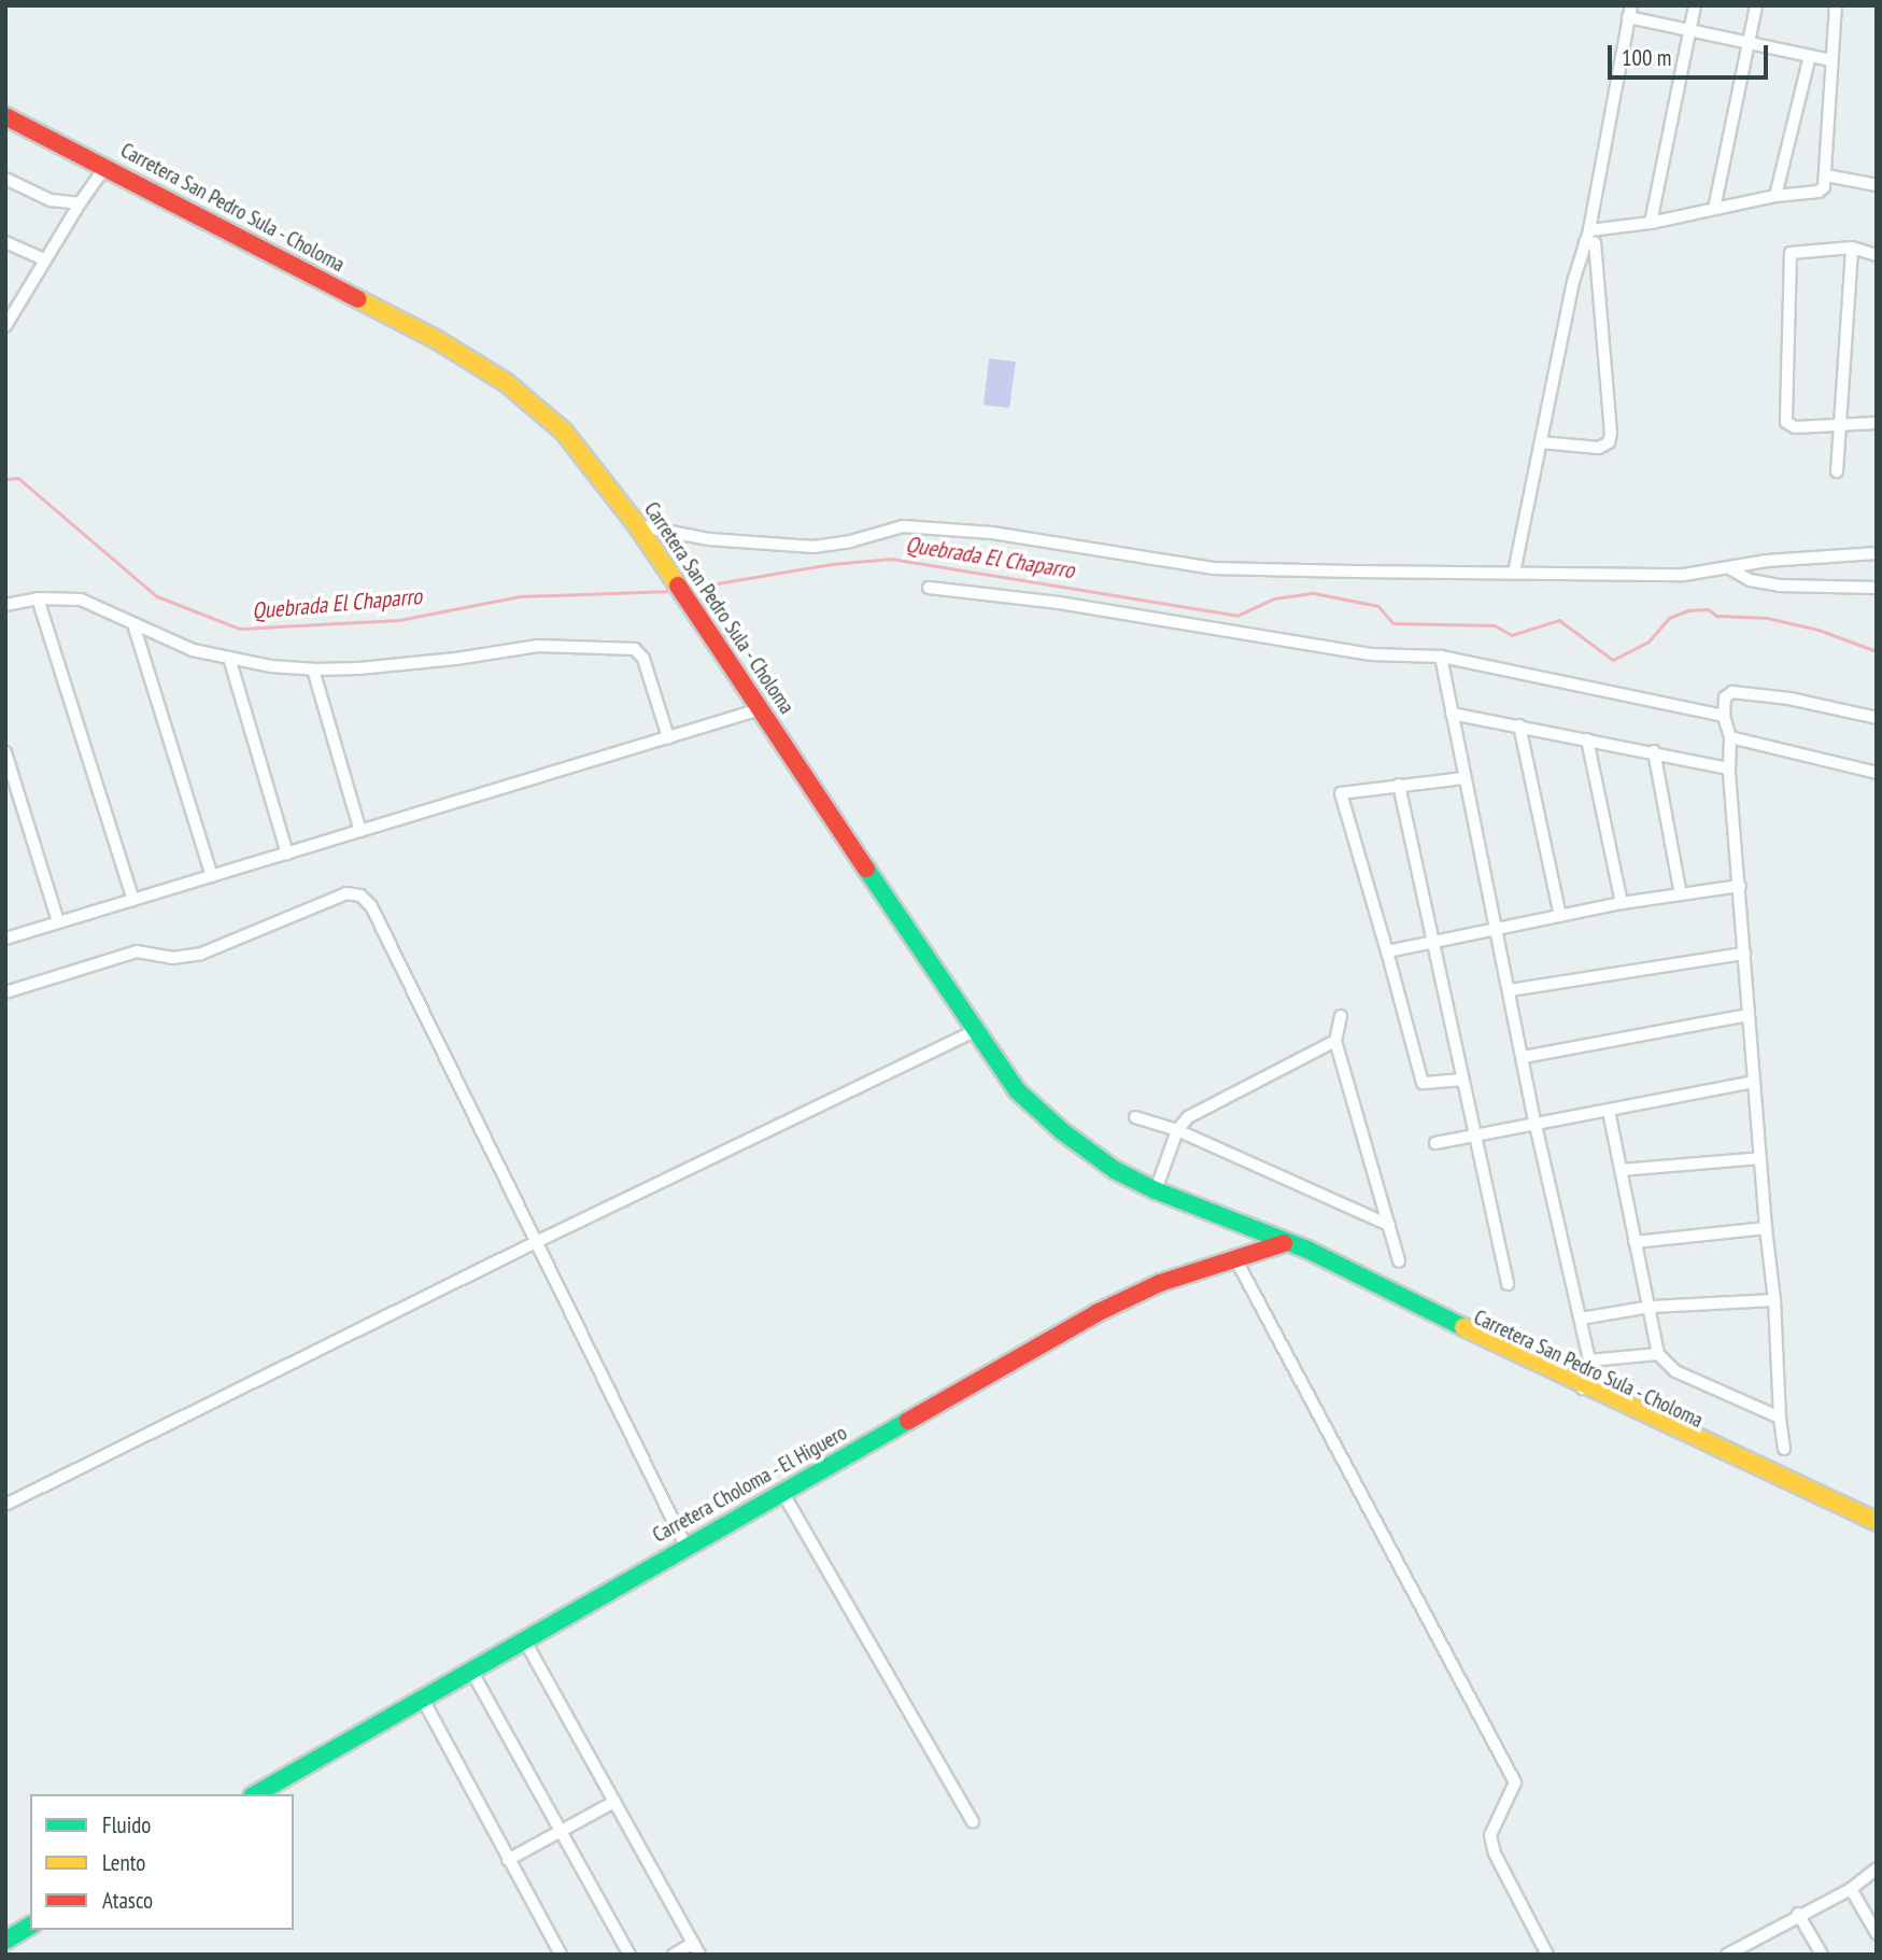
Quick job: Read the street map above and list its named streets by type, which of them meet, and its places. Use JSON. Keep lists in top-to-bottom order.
{
  "streets": {
    "main road": ["Carretera San Pedro Sula - Choloma", "Carretera Choloma - El Higuero"]
  },
  "crossings": [
    ["Carretera San Pedro Sula - Choloma", "Carretera Choloma - El Higuero"]
  ],
  "water": ["Quebrada El Chaparro"],
  "legend": ["Fluido", "Lento", "Atasco"],
  "scale_bar": "100 m"
}
